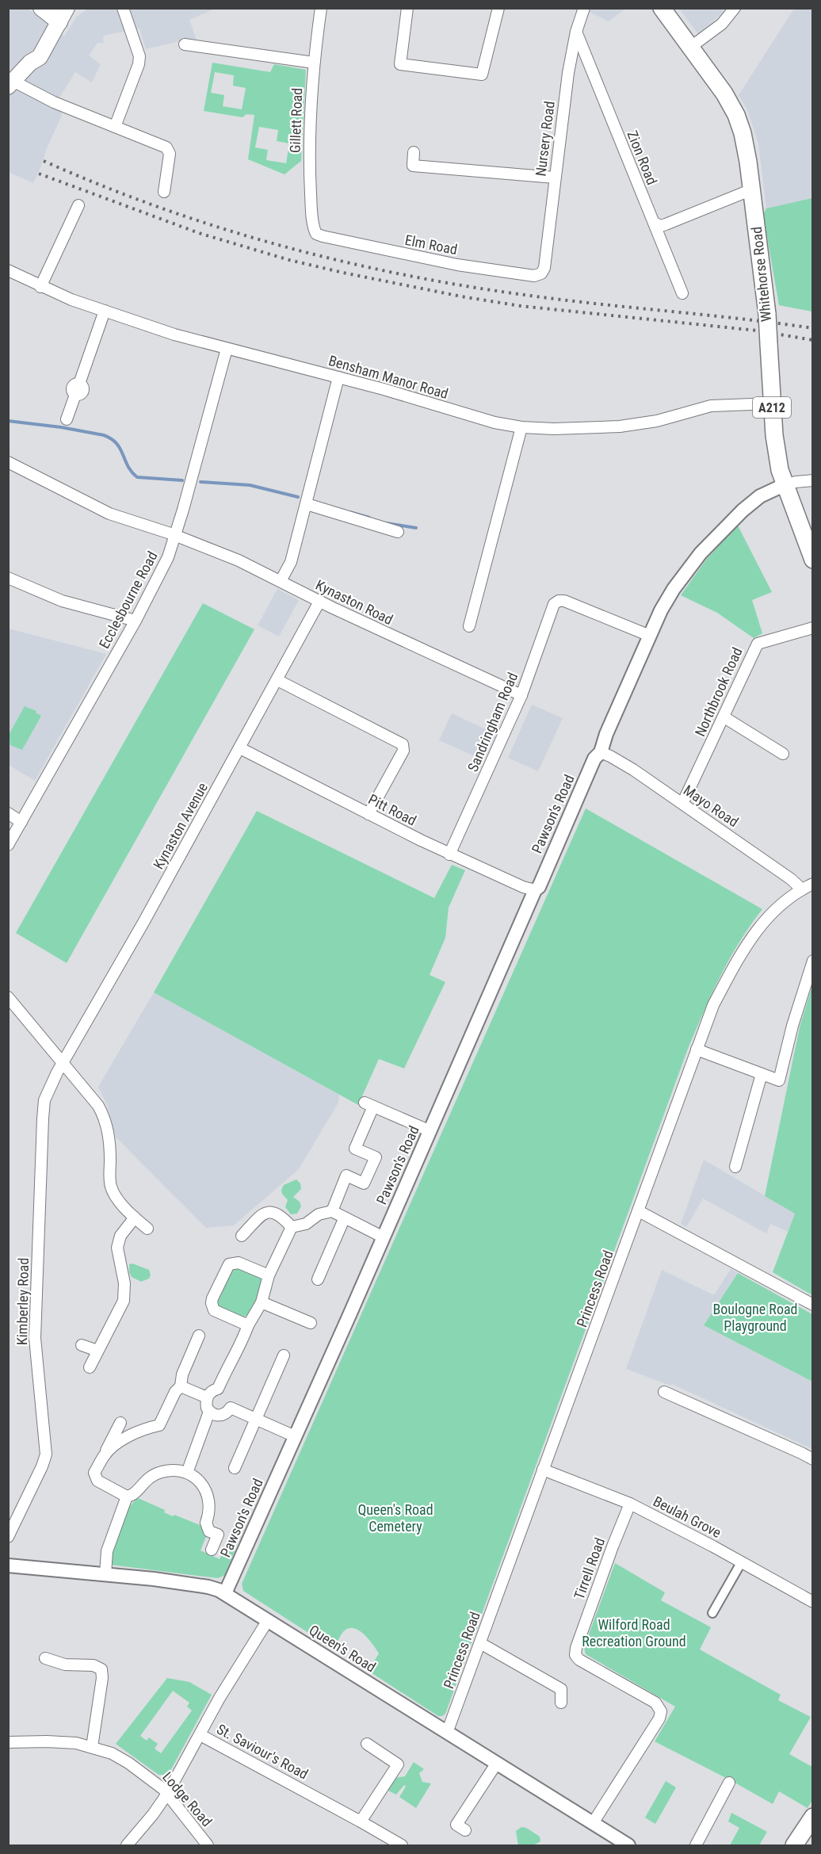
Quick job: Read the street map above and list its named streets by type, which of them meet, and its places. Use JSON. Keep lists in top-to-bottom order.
{
  "streets": {
    "main road": ["Whitehorse Road", "A212"],
    "street": [
      "Gillett Road",
      "Nursery Road",
      "Zion Road",
      "Elm Road",
      "Bensham Manor Road",
      "Ecclesbourne Road",
      "Kynaston Road",
      "Northbrook Road",
      "Sandringham Road",
      "Mayo Road",
      "Pitt Road",
      "Pawson's Road",
      "Kynaston Avenue",
      "Princess Road",
      "Kimberley Road",
      "Beulah Grove",
      "Tirrell Road",
      "Queen's Road",
      "St. Saviour's Road",
      "Lodge Road"
    ]
  },
  "crossings": [
    ["Gillett Road", "Elm Road"],
    ["Nursery Road", "Zion Road"],
    ["Nursery Road", "Elm Road"],
    ["Whitehorse Road", "Bensham Manor Road"],
    ["Bensham Manor Road", "Ecclesbourne Road"],
    ["Ecclesbourne Road", "Kynaston Road"],
    ["Kynaston Road", "Sandringham Road"],
    ["Kynaston Road", "Kynaston Avenue"],
    ["Northbrook Road", "Mayo Road"],
    ["Sandringham Road", "Pitt Road"],
    ["Sandringham Road", "Pawson's Road"],
    ["Mayo Road", "Pawson's Road"],
    ["Mayo Road", "Princess Road"],
    ["Pitt Road", "Pawson's Road"],
    ["Pitt Road", "Kynaston Avenue"],
    ["Pawson's Road", "Queen's Road"],
    ["Kynaston Avenue", "Kimberley Road"],
    ["Princess Road", "Beulah Grove"],
    ["Princess Road", "Queen's Road"],
    ["Beulah Grove", "Tirrell Road"],
    ["Tirrell Road", "Queen's Road"],
    ["Queen's Road", "St. Saviour's Road"]
  ],
  "parks": ["Boulogne Road Playground", "Queen's Road Cemetery", "Wilford Road Recreation Ground"]
}
